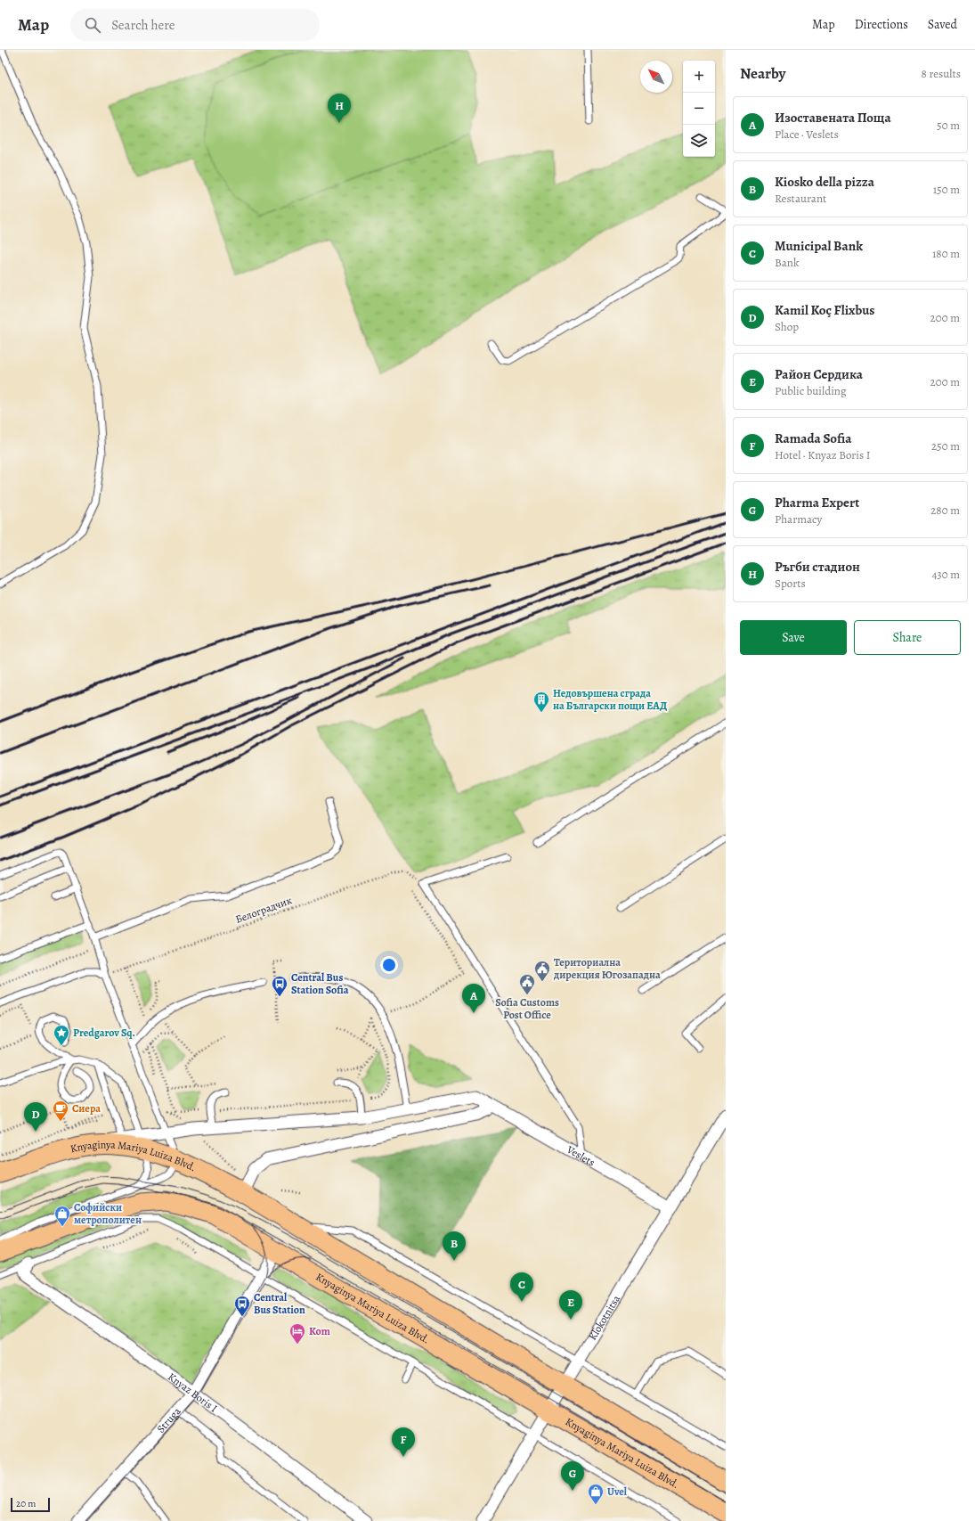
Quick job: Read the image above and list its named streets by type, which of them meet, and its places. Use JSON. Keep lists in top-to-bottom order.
{
  "streets": {
    "main road": ["Knyaginya Mariya Luiza Blvd."],
    "street": [
      "Veslets",
      "Klokotnitsa",
      "Knyaz Boris I",
      "Struga"
    ],
    "path": ["Белоградчик"]
  },
  "crossings": [
    ["Veslets", "Knyaginya Mariya Luiza Blvd."],
    ["Veslets", "Klokotnitsa"],
    ["Knyaginya Mariya Luiza Blvd.", "Klokotnitsa"],
    ["Knyaginya Mariya Luiza Blvd.", "Struga"],
    ["Knyaz Boris I", "Struga"]
  ],
  "places": {
    "building": ["Недовършена сграда на Български пощи ЕАД"],
    "public building": ["Териториална дирекция Югозападна", "Sofia Customs Post Office"],
    "bus stop": ["Central Bus Station Sofia", "Central Bus Station"],
    "place": ["Predgarov Sq."],
    "cafe": ["Сиера"],
    "shop": ["Софийски метрополитен", "Uvel"],
    "hotel": ["Kom"]
  },
  "scale_bar": "20 m",
  "north": "top left",
  "page": {
    "header": "Map",
    "search": "Search here",
    "nav": ["Map", "Directions", "Saved"],
    "heading": ["Nearby", "8 results"],
    "map_buttons": ["+", "−"],
    "pins": [
      "H",
      "A",
      "D",
      "B",
      "C",
      "E",
      "F",
      "G"
    ],
    "list": [
      {
        "mark": "A",
        "name": "Изоставената Поща",
        "note": "Place · Veslets",
        "value": "50 m"
      },
      {
        "mark": "B",
        "name": "Kiosko della pizza",
        "note": "Restaurant",
        "value": "150 m"
      },
      {
        "mark": "C",
        "name": "Municipal Bank",
        "note": "Bank",
        "value": "180 m"
      },
      {
        "mark": "D",
        "name": "Kamil Koç Flixbus",
        "note": "Shop",
        "value": "200 m"
      },
      {
        "mark": "E",
        "name": "Район Сердика",
        "note": "Public building",
        "value": "200 m"
      },
      {
        "mark": "F",
        "name": "Ramada Sofia",
        "note": "Hotel · Knyaz Boris I",
        "value": "250 m"
      },
      {
        "mark": "G",
        "name": "Pharma Expert",
        "note": "Pharmacy",
        "value": "280 m"
      },
      {
        "mark": "H",
        "name": "Ръгби стадион",
        "note": "Sports",
        "value": "430 m"
      }
    ],
    "buttons": ["Save", "Share"],
    "scale": "20 m"
  }
}
